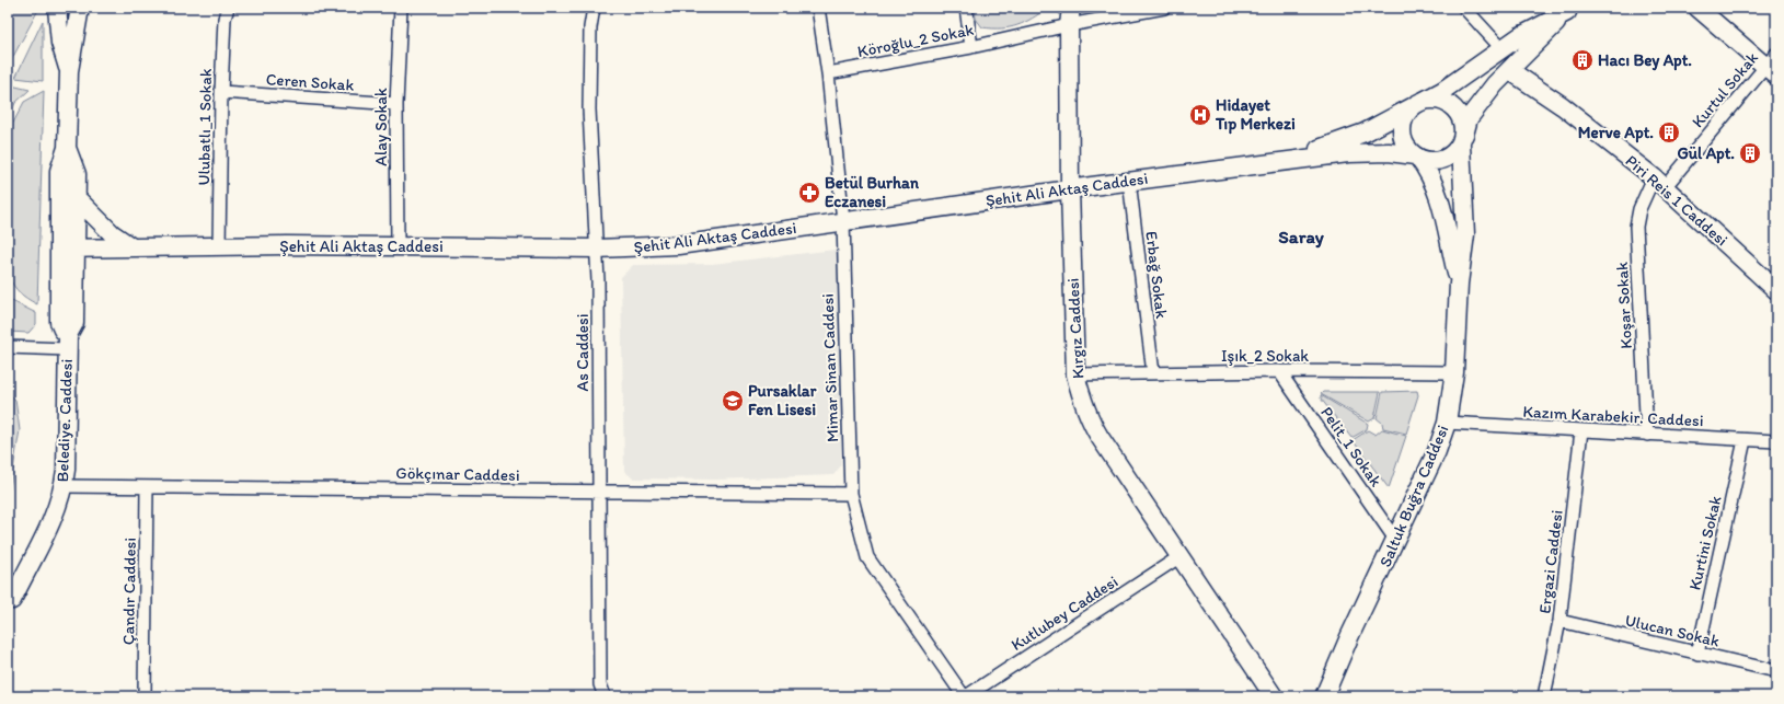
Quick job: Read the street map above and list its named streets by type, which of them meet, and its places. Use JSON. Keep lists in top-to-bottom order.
{
  "streets": {
    "street": [
      "Köroğlu_2 Sokak",
      "Ceren Sokak",
      "Kurtul Sokak",
      "Ulubatlı_1 Sokak",
      "Alay Sokak",
      "Şehit Ali Aktaş Caddesi",
      "Piri Reis 1 Caddesi",
      "Erbağ Sokak",
      "Koşar Sokak",
      "Kırgız Caddesi",
      "As Caddesi",
      "Işık_2 Sokak",
      "Mimar Sinan Caddesi",
      "Kazım Karabekir. Caddesi",
      "Belediye. Caddesi",
      "Pelit_1 Sokak",
      "Gökçınar Caddesi",
      "Saltuk Buğra Caddesi",
      "Kurtini Sokak",
      "Ergazi Caddesi",
      "Çandır Caddesi",
      "Kutlubey Caddesi",
      "Ulucan Sokak"
    ]
  },
  "crossings": [
    ["Köroğlu_2 Sokak", "Kırgız Caddesi"],
    ["Köroğlu_2 Sokak", "Mimar Sinan Caddesi"],
    ["Ceren Sokak", "Ulubatlı_1 Sokak"],
    ["Ceren Sokak", "Alay Sokak"],
    ["Kurtul Sokak", "Piri Reis 1 Caddesi"],
    ["Kurtul Sokak", "Koşar Sokak"],
    ["Ulubatlı_1 Sokak", "Şehit Ali Aktaş Caddesi"],
    ["Alay Sokak", "Şehit Ali Aktaş Caddesi"],
    ["Şehit Ali Aktaş Caddesi", "Piri Reis 1 Caddesi"],
    ["Şehit Ali Aktaş Caddesi", "Erbağ Sokak"],
    ["Şehit Ali Aktaş Caddesi", "Kırgız Caddesi"],
    ["Şehit Ali Aktaş Caddesi", "As Caddesi"],
    ["Şehit Ali Aktaş Caddesi", "Mimar Sinan Caddesi"],
    ["Şehit Ali Aktaş Caddesi", "Belediye. Caddesi"],
    ["Şehit Ali Aktaş Caddesi", "Saltuk Buğra Caddesi"],
    ["Piri Reis 1 Caddesi", "Koşar Sokak"],
    ["Erbağ Sokak", "Işık_2 Sokak"],
    ["Koşar Sokak", "Kazım Karabekir. Caddesi"],
    ["Kırgız Caddesi", "Işık_2 Sokak"],
    ["Kırgız Caddesi", "Kutlubey Caddesi"],
    ["As Caddesi", "Gökçınar Caddesi"],
    ["Işık_2 Sokak", "Pelit_1 Sokak"],
    ["Işık_2 Sokak", "Saltuk Buğra Caddesi"],
    ["Mimar Sinan Caddesi", "Gökçınar Caddesi"],
    ["Mimar Sinan Caddesi", "Kutlubey Caddesi"],
    ["Kazım Karabekir. Caddesi", "Saltuk Buğra Caddesi"],
    ["Kazım Karabekir. Caddesi", "Kurtini Sokak"],
    ["Kazım Karabekir. Caddesi", "Ergazi Caddesi"],
    ["Belediye. Caddesi", "Gökçınar Caddesi"],
    ["Pelit_1 Sokak", "Saltuk Buğra Caddesi"],
    ["Gökçınar Caddesi", "Çandır Caddesi"],
    ["Kurtini Sokak", "Ulucan Sokak"],
    ["Ergazi Caddesi", "Ulucan Sokak"]
  ],
  "districts": ["Saray"],
  "places": {
    "building": ["Hacı Bey Apt.", "Merve Apt.", "Gül Apt."],
    "hospital": ["Hidayet Tıp Merkezi"],
    "pharmacy": ["Betül Burhan Eczanesi"],
    "school or university": ["Pursaklar Fen Lisesi"]
  }
}
